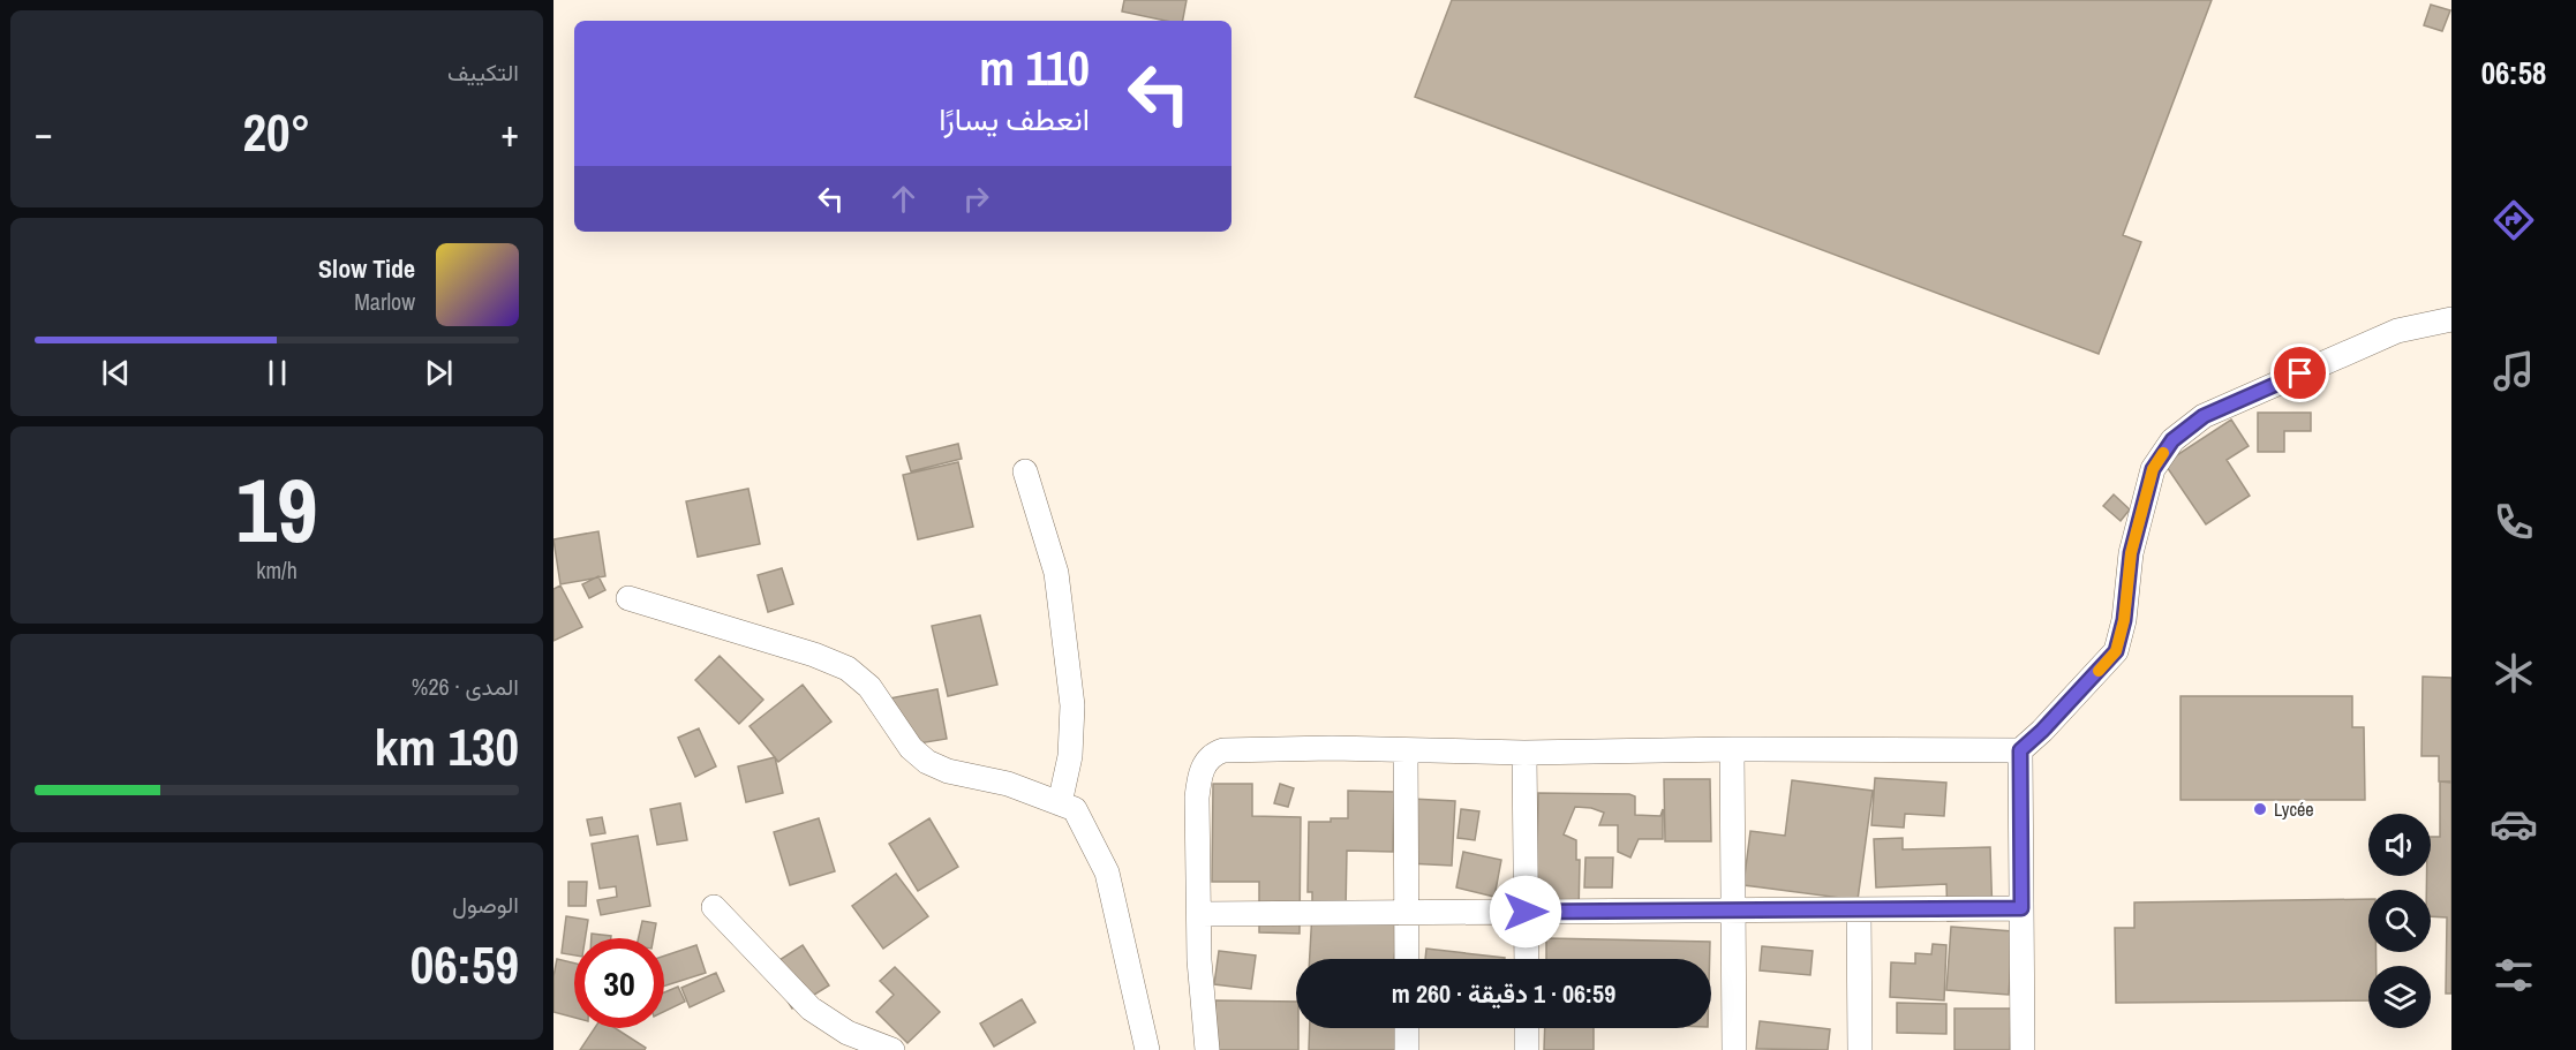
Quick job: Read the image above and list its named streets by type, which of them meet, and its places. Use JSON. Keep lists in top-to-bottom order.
{
  "places": ["Lycée"],
  "page": {
    "tabs": "06:58",
    "tile": [
      "التكييف",
      ["19", "km/h"],
      ["المدى · 26%", "130 km"],
      ["الوصول", "06:59"]
    ],
    "turn": ["110 m", "انعطف يسارًا"],
    "heat": ["−", "20°", "+"],
    "song": ["Slow Tide", "Marlow"],
    "limit": "30",
    "trip": "06:59 · 1 دقيقة · 260 m"
  }
}
